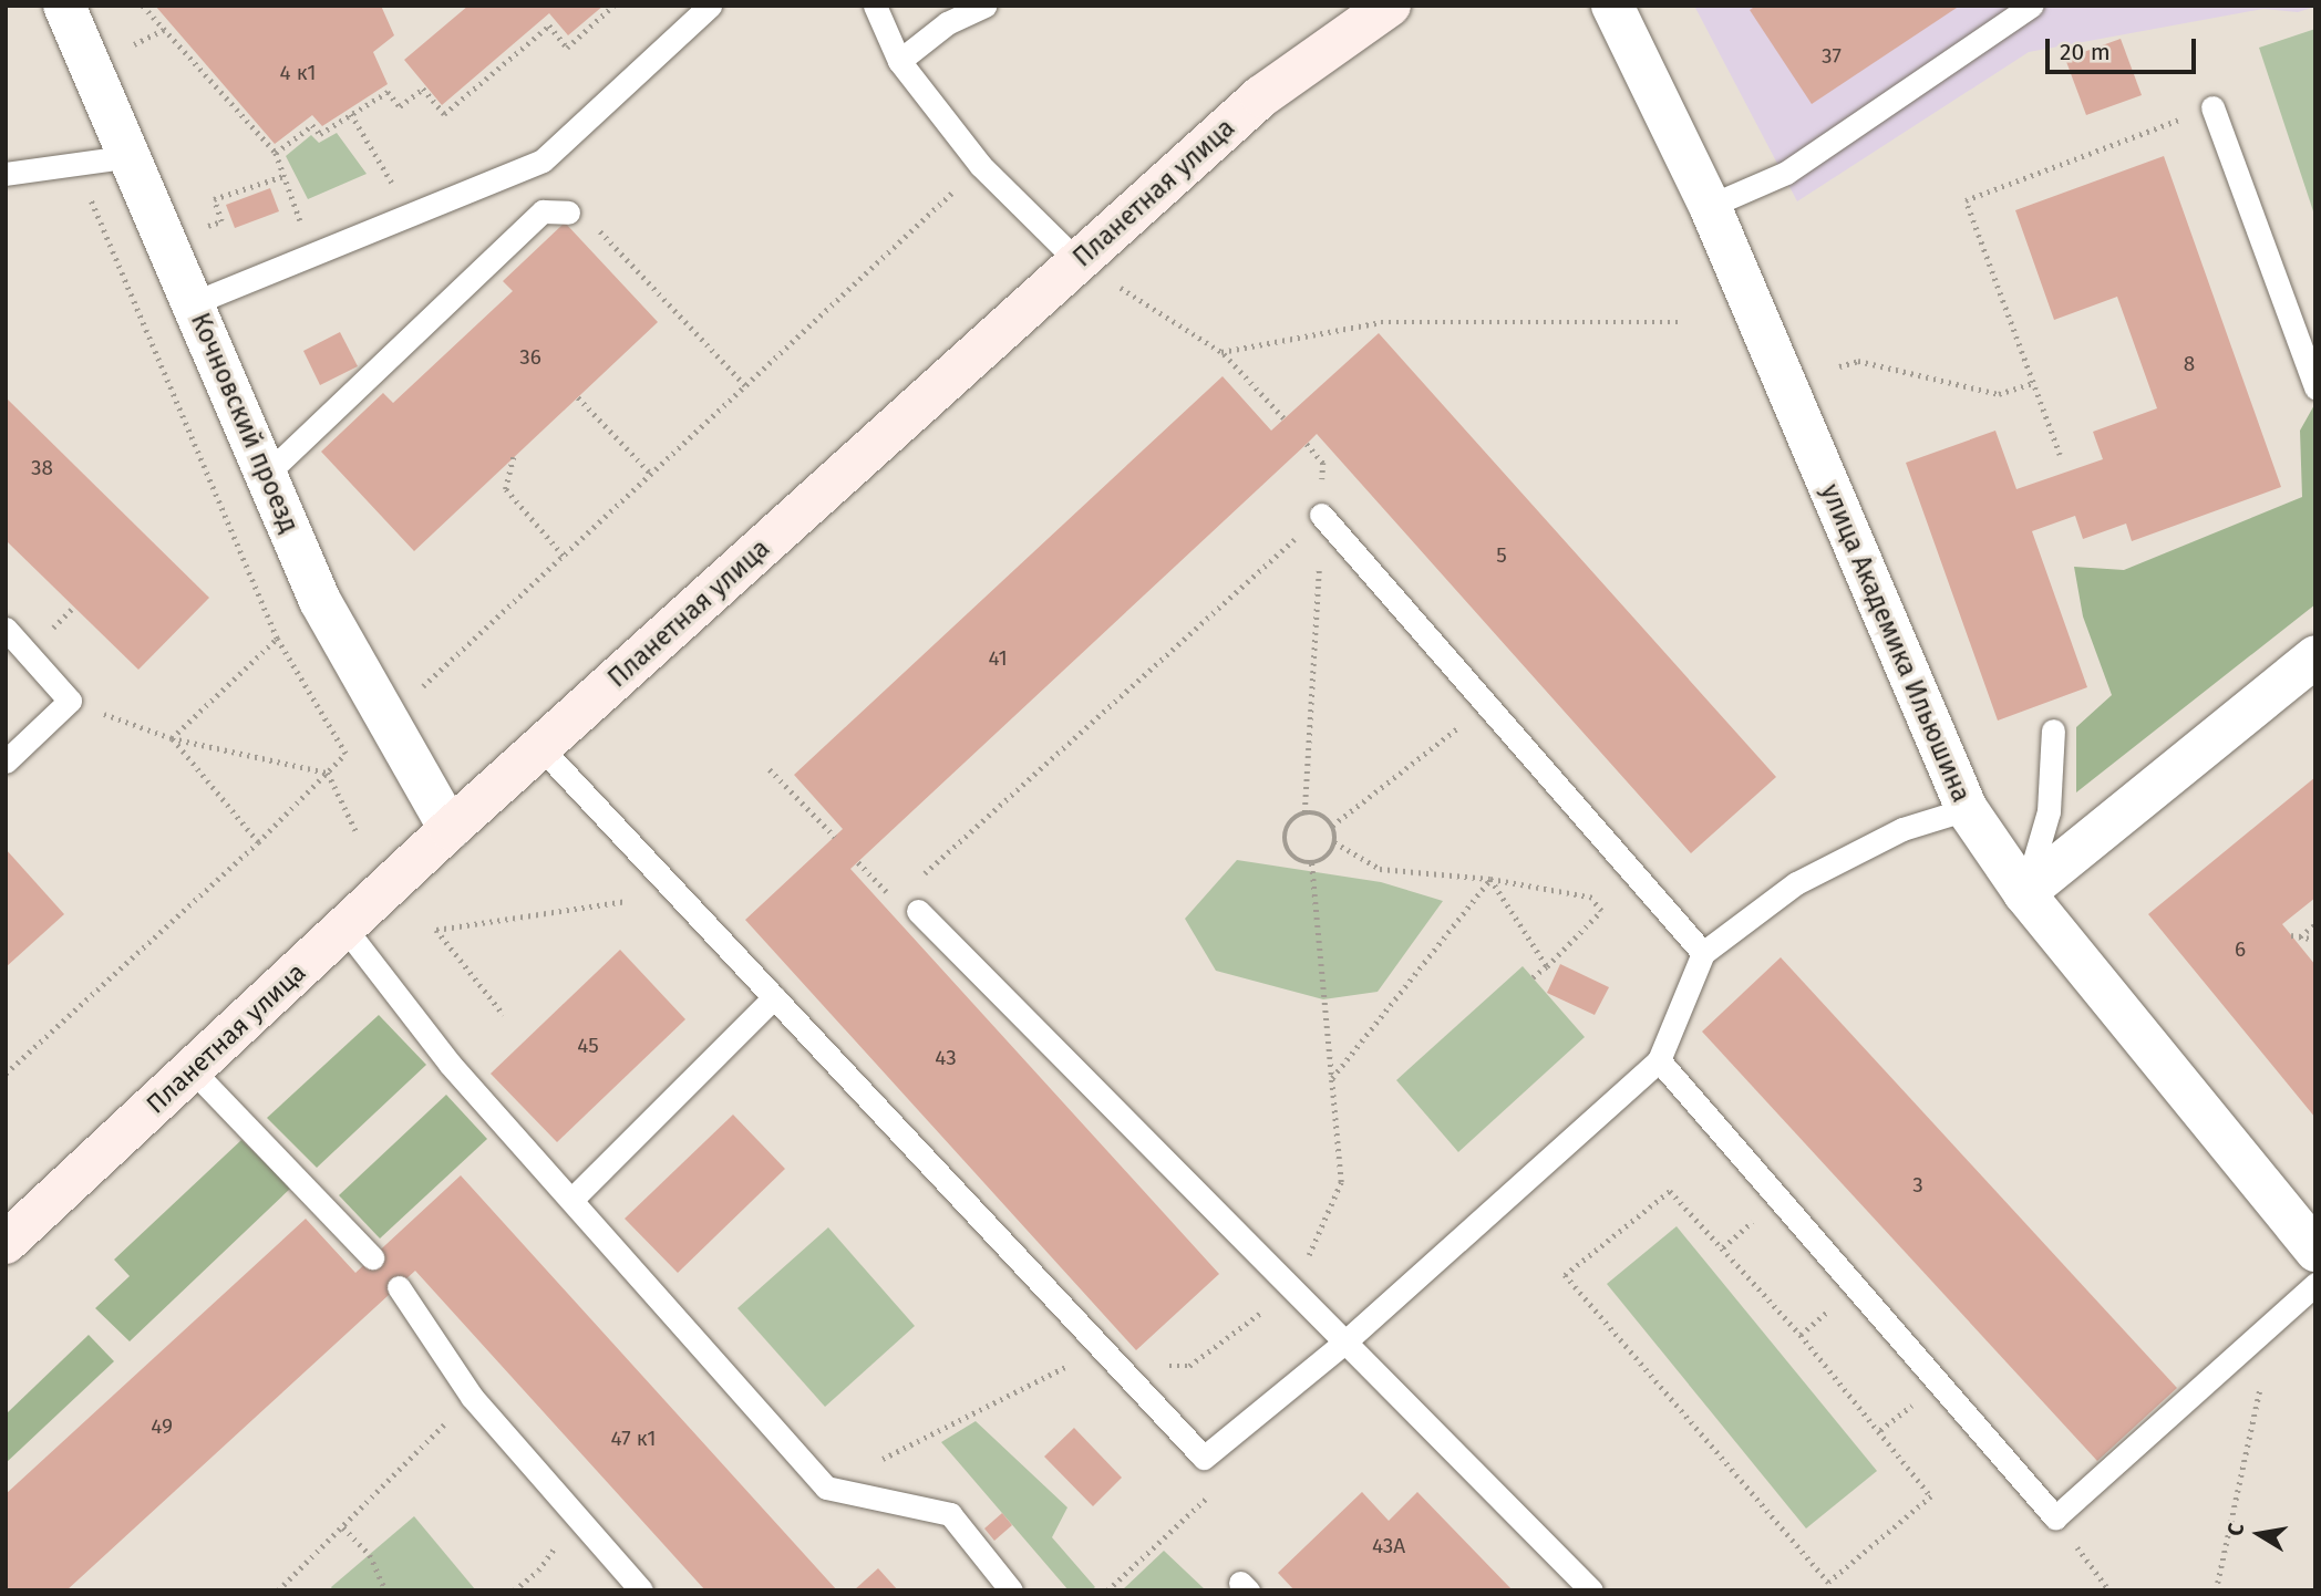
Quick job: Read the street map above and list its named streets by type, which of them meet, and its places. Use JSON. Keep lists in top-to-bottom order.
{
  "streets": {
    "street": ["Планетная улица", "Кочновский проезд", "улица Академика Ильюшина"]
  },
  "crossings": [
    ["Планетная улица", "Кочновский проезд"]
  ],
  "house_numbers": [
    "37",
    "4 к1",
    "36",
    "8",
    "38",
    "5",
    "41",
    "6",
    "45",
    "43",
    "3",
    "49",
    "47 к1",
    "43А"
  ],
  "scale_bar": "20 m",
  "north": "left"
}
